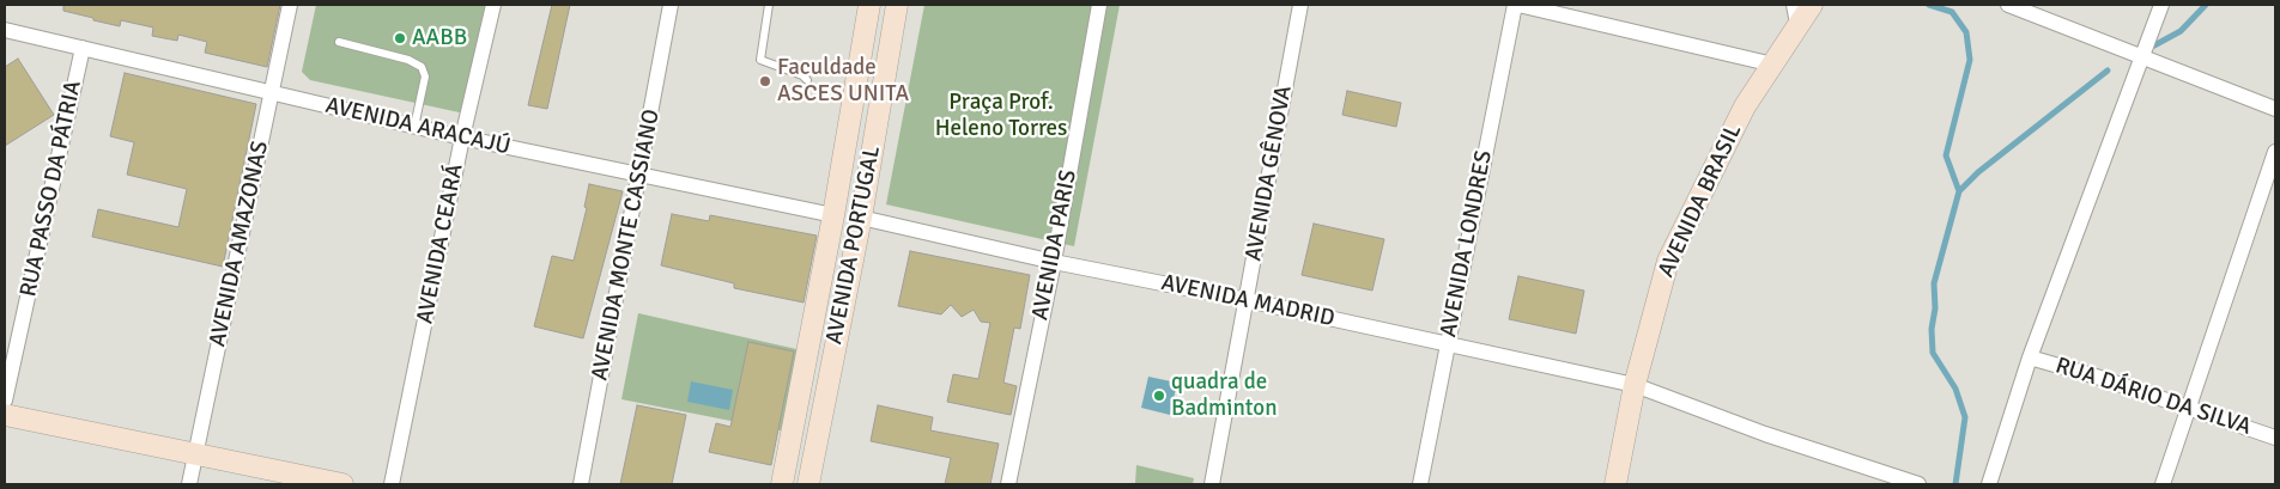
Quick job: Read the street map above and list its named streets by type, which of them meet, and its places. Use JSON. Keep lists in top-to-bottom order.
{
  "streets": {
    "street": [
      "AVENIDA ARACAJÚ",
      "AVENIDA GÊNOVA",
      "RUA PASSO DA PÁTRIA",
      "AVENIDA BRASIL",
      "AVENIDA AMAZONAS",
      "AVENIDA CEARÁ",
      "AVENIDA LONDRES",
      "AVENIDA MONTE CASSIANO",
      "AVENIDA PORTUGAL",
      "AVENIDA PARIS",
      "AVENIDA MADRID",
      "RUA DÁRIO DA SILVA"
    ]
  },
  "crossings": [
    ["AVENIDA ARACAJÚ", "RUA PASSO DA PÁTRIA"],
    ["AVENIDA ARACAJÚ", "AVENIDA AMAZONAS"],
    ["AVENIDA ARACAJÚ", "AVENIDA CEARÁ"],
    ["AVENIDA ARACAJÚ", "AVENIDA MONTE CASSIANO"],
    ["AVENIDA ARACAJÚ", "AVENIDA PORTUGAL"],
    ["AVENIDA GÊNOVA", "AVENIDA MADRID"],
    ["AVENIDA BRASIL", "AVENIDA MADRID"],
    ["AVENIDA LONDRES", "AVENIDA MADRID"],
    ["AVENIDA PORTUGAL", "AVENIDA MADRID"],
    ["AVENIDA PARIS", "AVENIDA MADRID"]
  ],
  "parks": ["Praça Prof. Heleno Torres"],
  "places": ["AABB", "Faculdade ASCES UNITA", "quadra de Badminton"]
}
